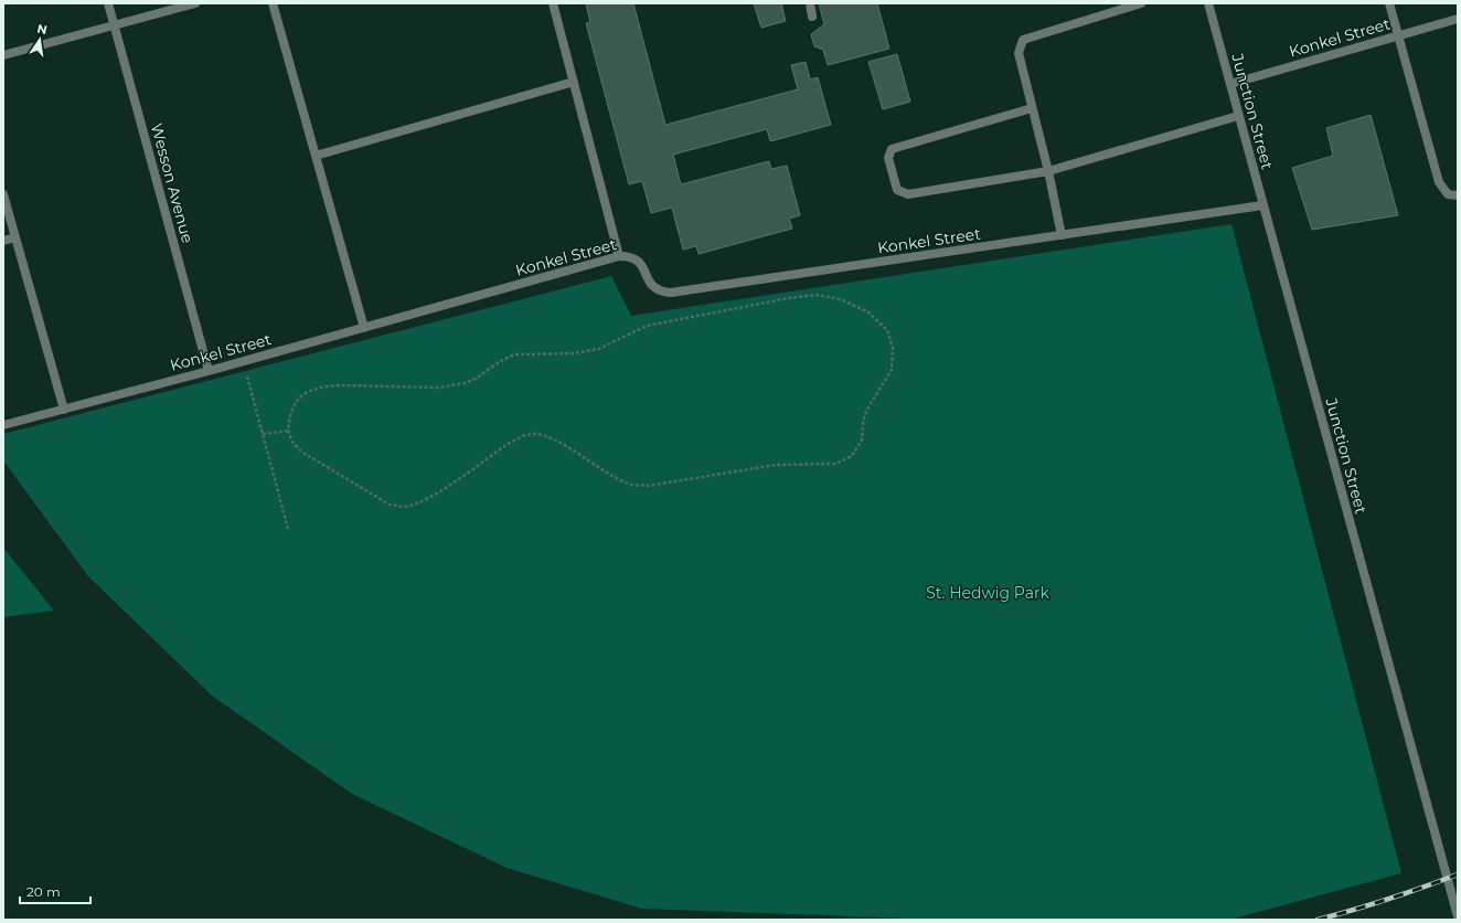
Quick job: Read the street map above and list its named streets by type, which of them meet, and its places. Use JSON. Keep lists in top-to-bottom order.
{
  "streets": {
    "street": ["Konkel Street", "Junction Street", "Wesson Avenue"]
  },
  "crossings": [
    ["Konkel Street", "Junction Street"],
    ["Konkel Street", "Wesson Avenue"]
  ],
  "parks": ["St. Hedwig Park"],
  "scale_bar": "20 m",
  "north": "top"
}
